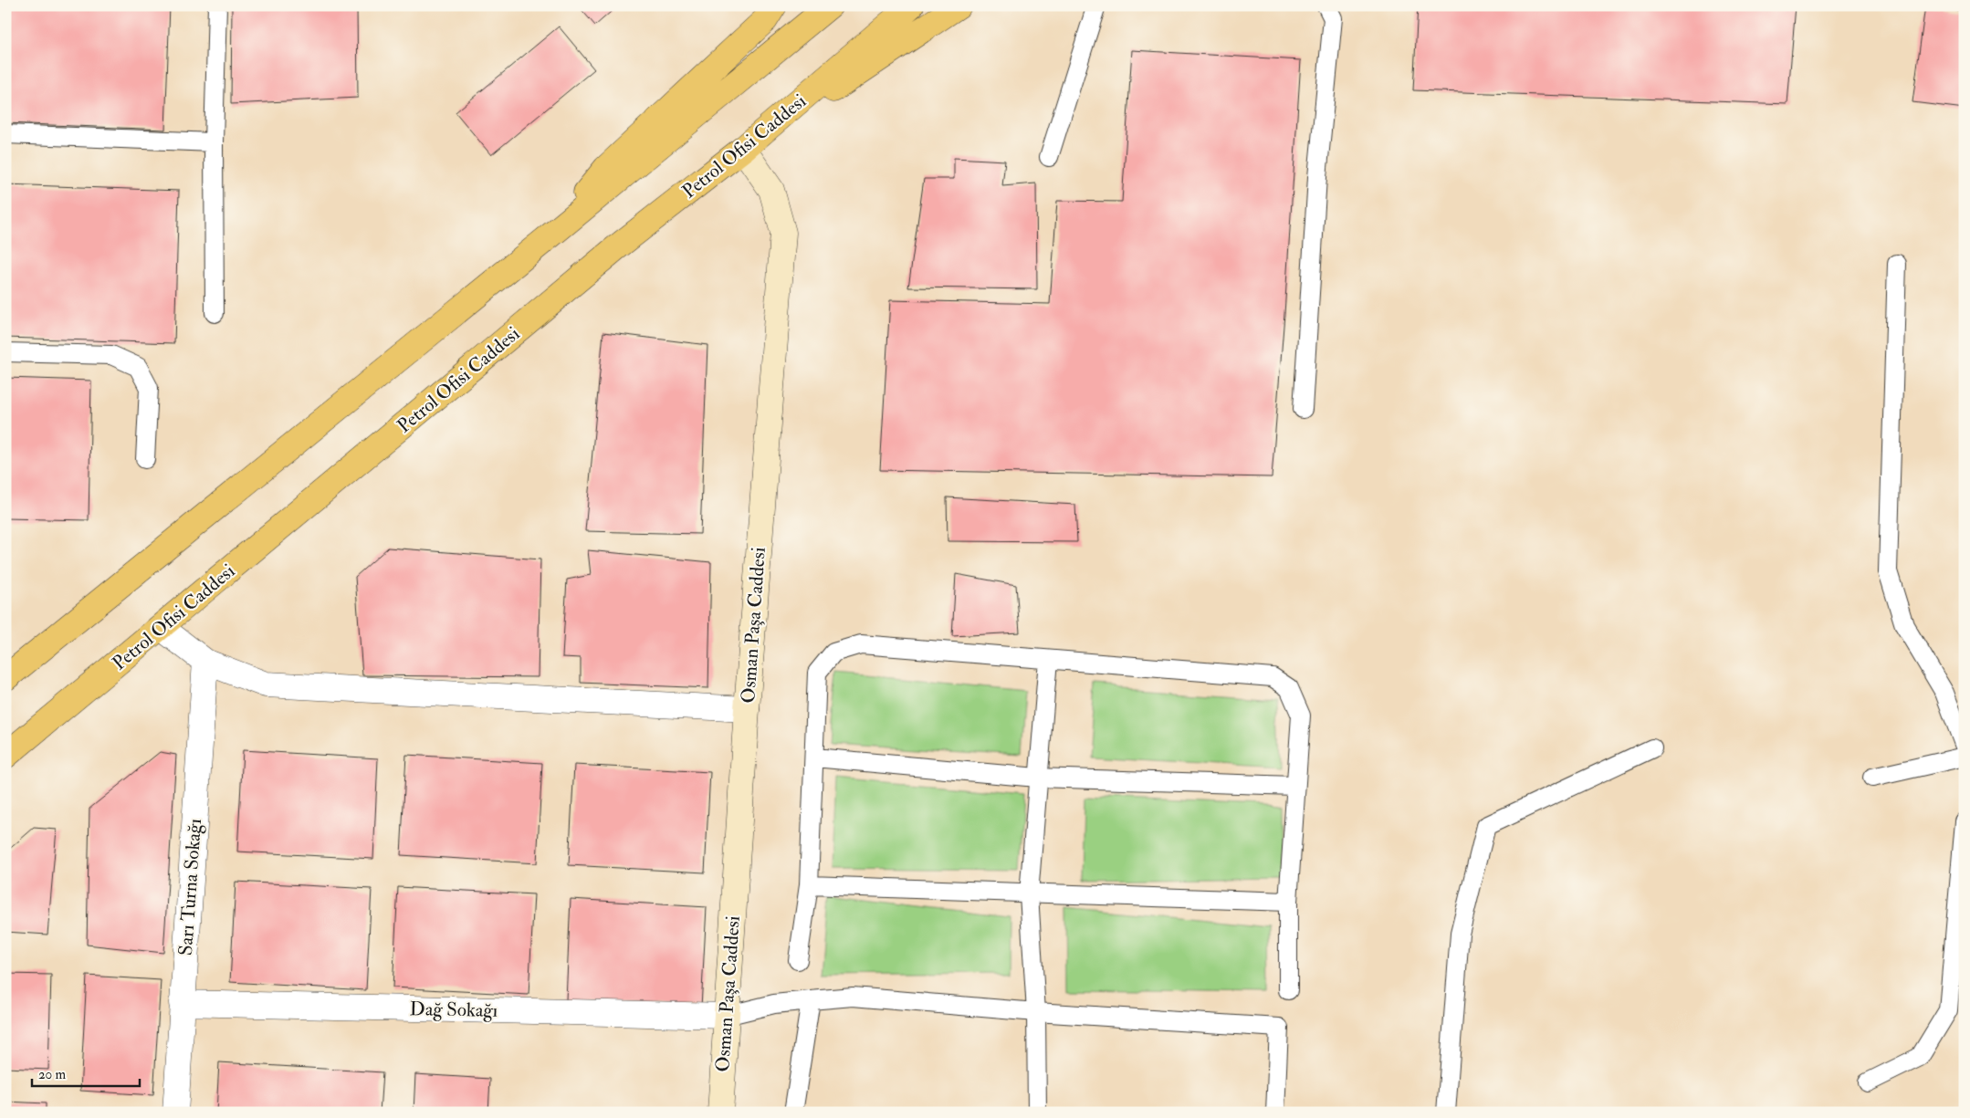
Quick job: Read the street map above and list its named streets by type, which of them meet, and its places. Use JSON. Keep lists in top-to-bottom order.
{
  "streets": {
    "main road": ["Petrol Ofisi Caddesi", "Osman Paşa Caddesi"],
    "street": ["Sarı Turna Sokağı", "Dağ Sokağı"]
  },
  "crossings": [
    ["Petrol Ofisi Caddesi", "Osman Paşa Caddesi"],
    ["Osman Paşa Caddesi", "Dağ Sokağı"],
    ["Sarı Turna Sokağı", "Dağ Sokağı"]
  ],
  "scale_bar": "20 m"
}
